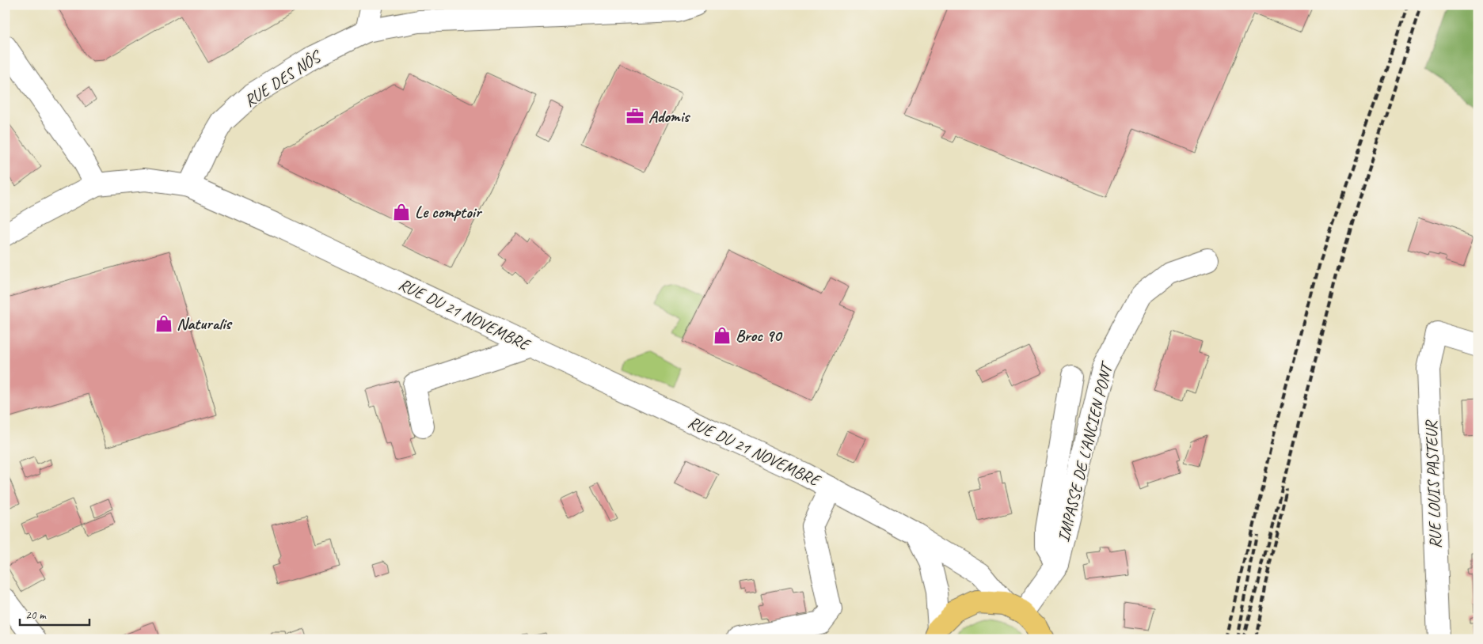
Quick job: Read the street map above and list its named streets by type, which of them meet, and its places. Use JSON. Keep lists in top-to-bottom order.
{
  "streets": {
    "street": [
      "RUE DES NÔS",
      "RUE DU 21 NOVEMBRE",
      "IMPASSE DE L'ANCIEN PONT",
      "RUE LOUIS PASTEUR"
    ]
  },
  "crossings": [
    ["RUE DES NÔS", "RUE DU 21 NOVEMBRE"],
    ["RUE DU 21 NOVEMBRE", "IMPASSE DE L'ANCIEN PONT"]
  ],
  "places": {
    "office": ["Adomis"],
    "shop": ["Le comptoir", "Naturalis", "Broc 90"]
  },
  "scale_bar": "20 m"
}
